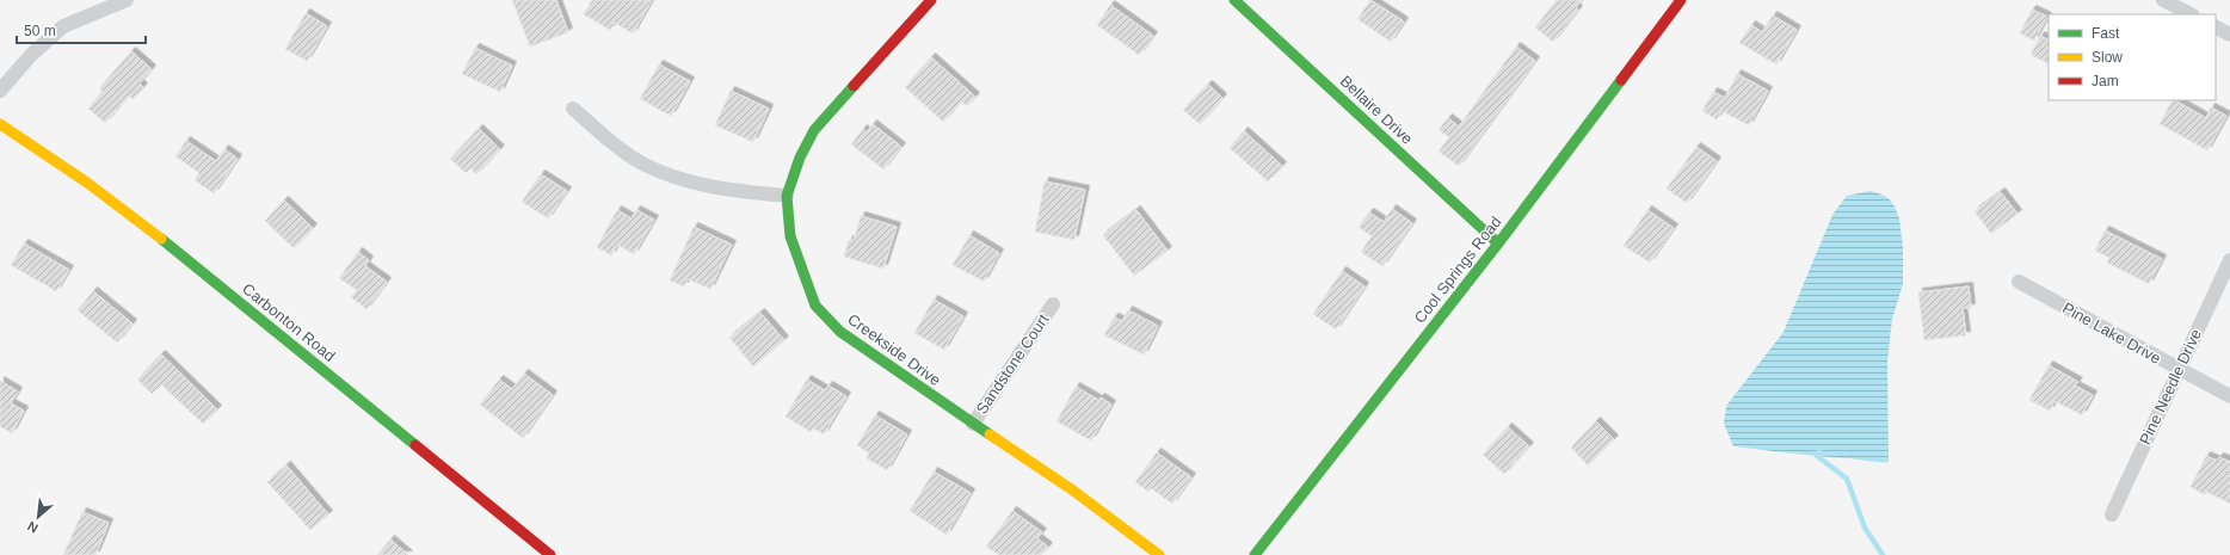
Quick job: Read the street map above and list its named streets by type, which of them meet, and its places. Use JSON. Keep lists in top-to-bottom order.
{
  "streets": {
    "street": [
      "Bellaire Drive",
      "Cool Springs Road",
      "Carbonton Road",
      "Pine Lake Drive",
      "Creekside Drive",
      "Sandstone Court",
      "Pine Needle Drive"
    ]
  },
  "crossings": [
    ["Bellaire Drive", "Cool Springs Road"],
    ["Pine Lake Drive", "Pine Needle Drive"],
    ["Creekside Drive", "Sandstone Court"]
  ],
  "legend": ["Fast", "Slow", "Jam"],
  "scale_bar": "50 m",
  "north": "bottom left"
}
